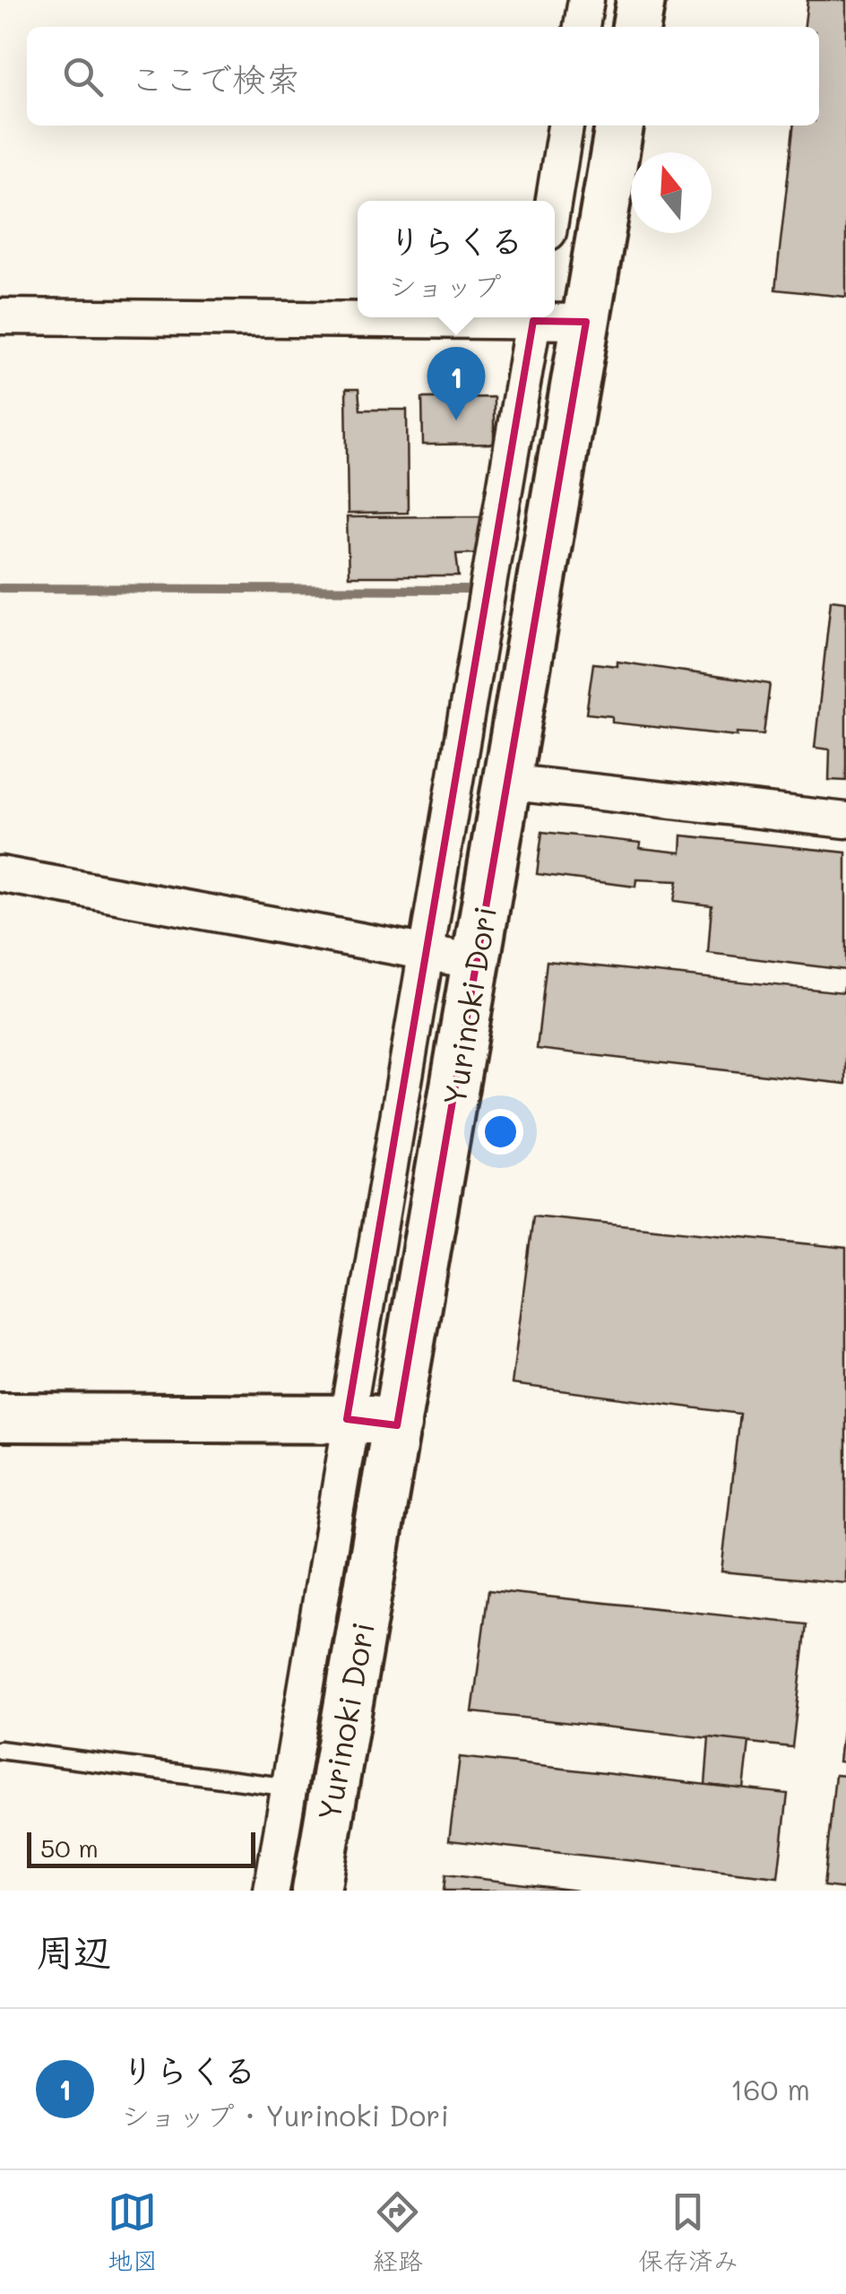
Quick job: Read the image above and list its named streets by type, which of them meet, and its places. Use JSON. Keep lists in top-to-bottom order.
{
  "streets": {
    "street": ["Yurinoki Dori"]
  },
  "scale_bar": "50 m",
  "north": "top",
  "page": {
    "search": "ここで検索",
    "popup": ["りらくる", "ショップ"],
    "pins": "1",
    "scale": "50 m",
    "heading": "周辺",
    "list": [
      {
        "mark": "1",
        "name": "りらくる",
        "note": "ショップ · Yurinoki Dori",
        "value": "160 m"
      }
    ],
    "nav": ["地図", "経路", "保存済み"]
  }
}
